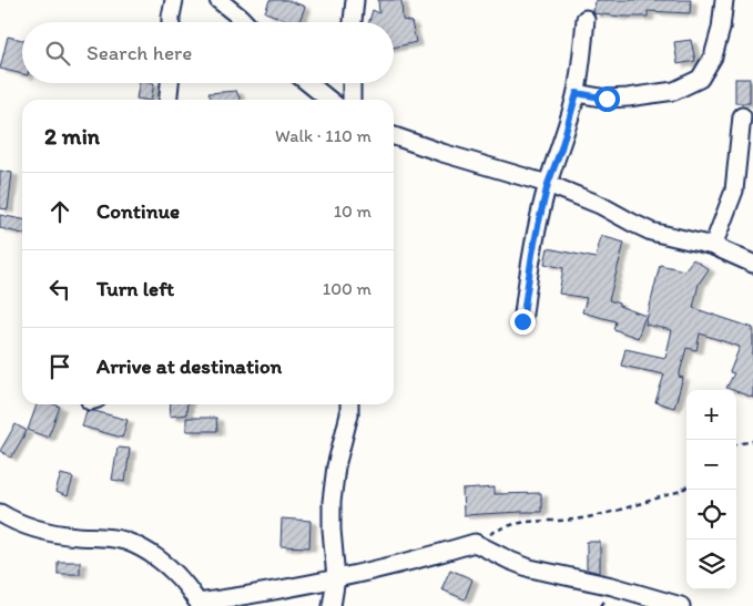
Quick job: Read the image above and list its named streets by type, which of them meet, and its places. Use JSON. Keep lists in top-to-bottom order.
{
  "page": {
    "search": "Search here",
    "heading": ["2 min", "Walk · 110 m"],
    "list": [
      ["Continue", "10 m"],
      ["Turn left", "100 m"],
      "Arrive at destination"
    ],
    "map_buttons": ["+", "−"]
  }
}
